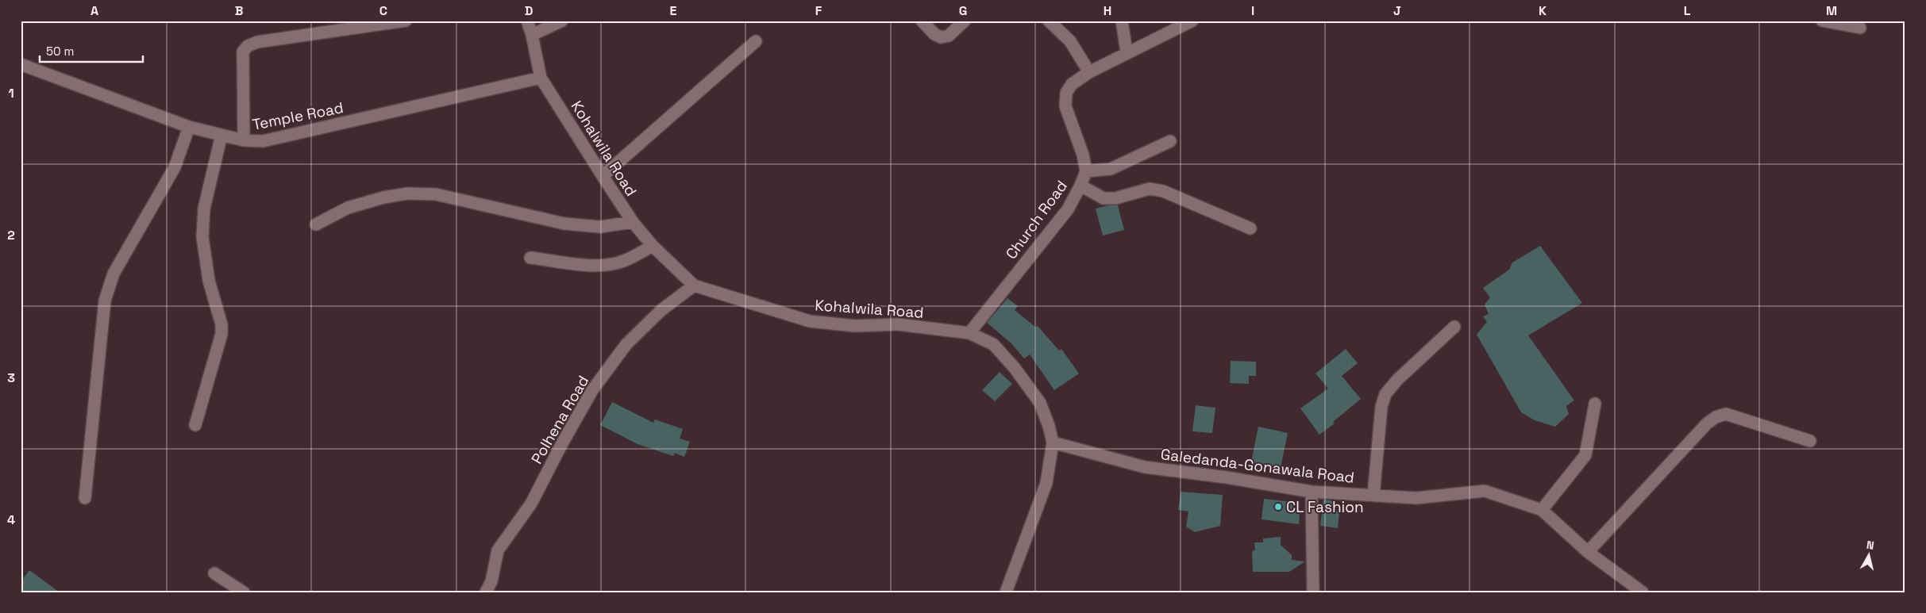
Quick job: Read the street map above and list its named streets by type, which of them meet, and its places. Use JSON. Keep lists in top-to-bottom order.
{
  "streets": {
    "street": [
      "Temple Road",
      "Kohalwila Road",
      "Church Road",
      "Polhena Road",
      "Galedanda-Gonawala Road"
    ]
  },
  "crossings": [
    ["Temple Road", "Kohalwila Road"],
    ["Kohalwila Road", "Church Road"],
    ["Kohalwila Road", "Polhena Road"],
    ["Kohalwila Road", "Galedanda-Gonawala Road"]
  ],
  "places": ["CL Fashion"],
  "scale_bar": "50 m",
  "north": "top",
  "grid": {
    "columns": [
      "A",
      "B",
      "C",
      "D",
      "E",
      "F",
      "G",
      "H",
      "I",
      "J",
      "K",
      "L",
      "M"
    ],
    "rows": [
      "1",
      "2",
      "3",
      "4"
    ]
  }
}
